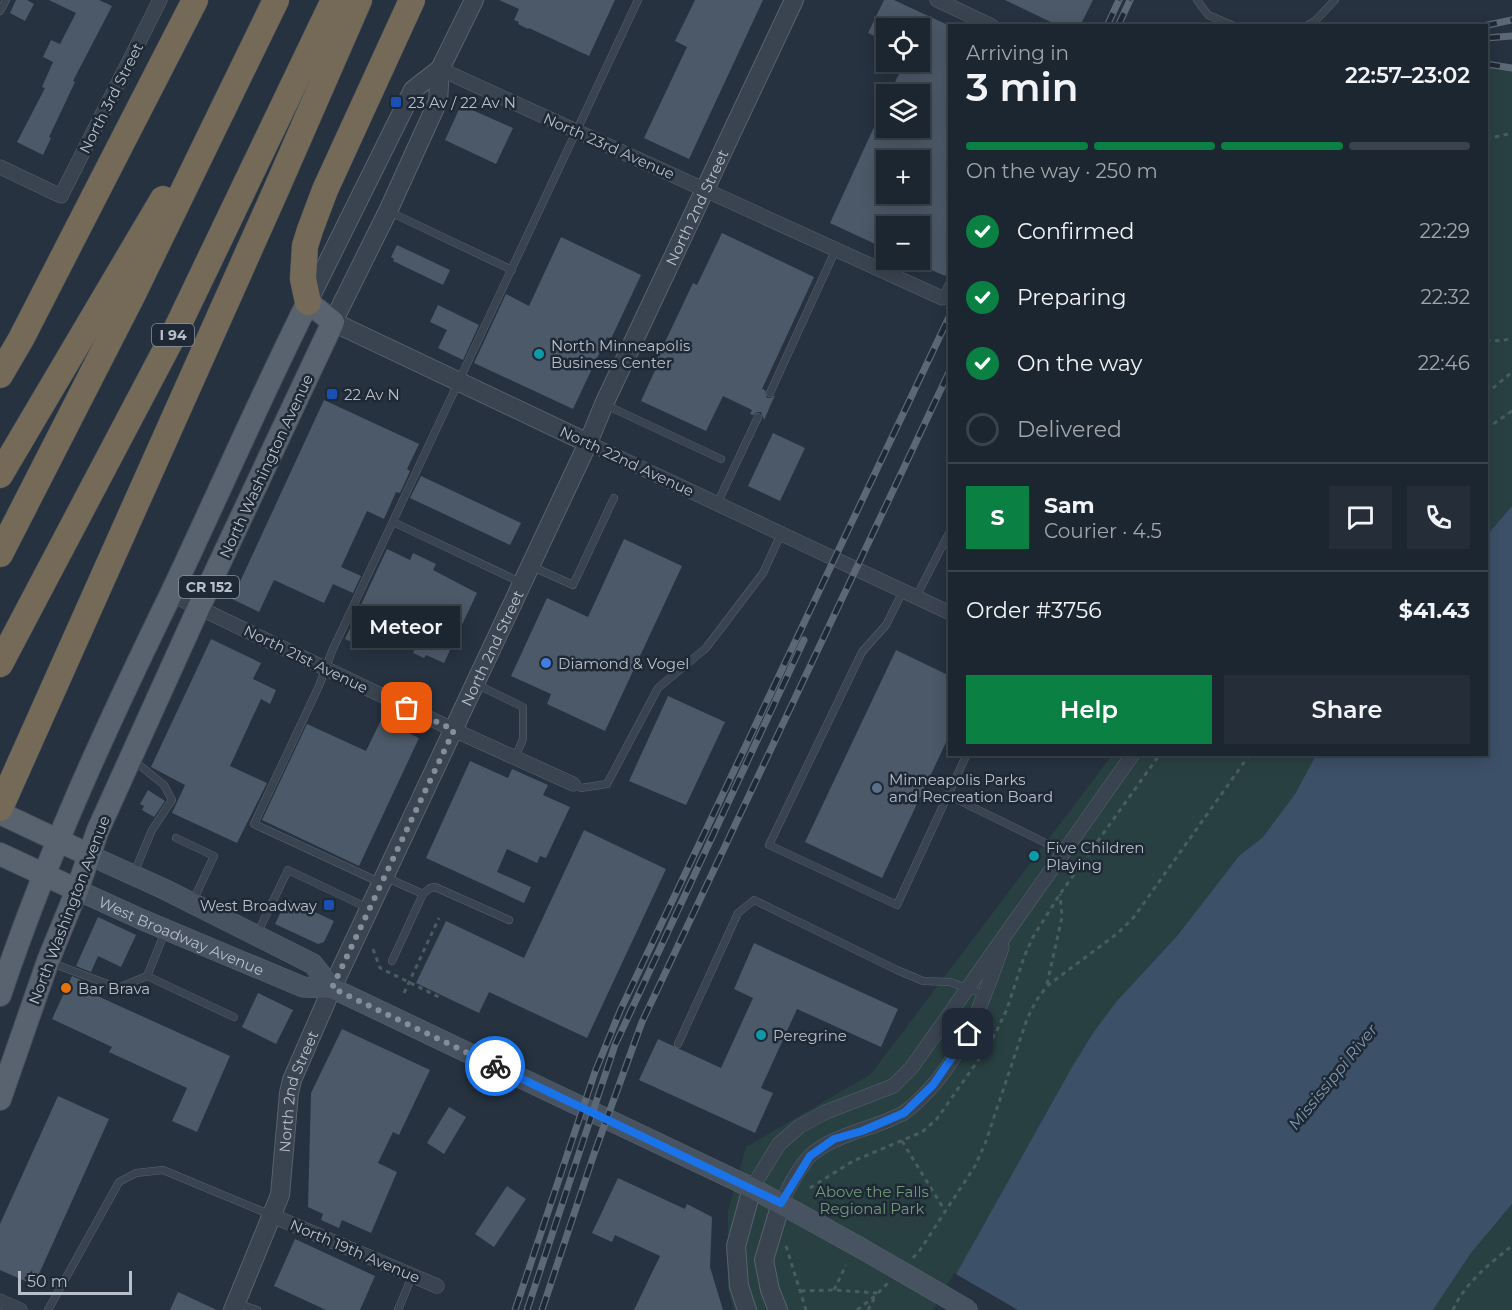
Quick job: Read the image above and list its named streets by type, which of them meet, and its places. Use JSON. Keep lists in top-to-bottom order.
{
  "streets": {
    "highway": ["I 94"],
    "main road": [
      "North 22nd Avenue",
      "North Washington Avenue",
      "CR 152",
      "West Broadway Avenue"
    ],
    "street": [
      "North 3rd Street",
      "North 23rd Avenue",
      "North 2nd Street",
      "North 21st Avenue",
      "North 19th Avenue"
    ]
  },
  "crossings": [
    ["North 23rd Avenue", "North 2nd Street"],
    ["North 23rd Avenue", "North Washington Avenue"],
    ["North 2nd Street", "North 22nd Avenue"],
    ["North 2nd Street", "North 21st Avenue"],
    ["North 2nd Street", "West Broadway Avenue"],
    ["North 2nd Street", "North 19th Avenue"],
    ["North 22nd Avenue", "North Washington Avenue"],
    ["North Washington Avenue", "North 21st Avenue"],
    ["North Washington Avenue", "West Broadway Avenue"]
  ],
  "water": ["Mississippi River"],
  "parks": ["Above the Falls Regional Park"],
  "places": {
    "transit": ["23 Av / 22 Av N", "22 Av N", "West Broadway"],
    "other": [
      "North Minneapolis Business Center",
      "Diamond & Vogel",
      "Meteor",
      "Minneapolis Parks and Recreation Board",
      "Five Children Playing",
      "Bar Brava",
      "Peregrine"
    ]
  },
  "scale_bar": "50 m",
  "page": {
    "map_buttons": ["+", "−"],
    "heading": ["3 min", "Arriving in", "22:57–23:02"],
    "panel": [
      "Sam",
      "Courier · 4.5",
      "Order #3756",
      "$41.43"
    ],
    "bar": "On the way · 250 m",
    "list": [
      ["Confirmed", "22:29"],
      ["Preparing", "22:32"],
      ["On the way", "22:46"],
      "Delivered"
    ],
    "round": "S",
    "bubble": "Meteor",
    "buttons": ["Help", "Share"],
    "scale": "50 m"
  }
}
